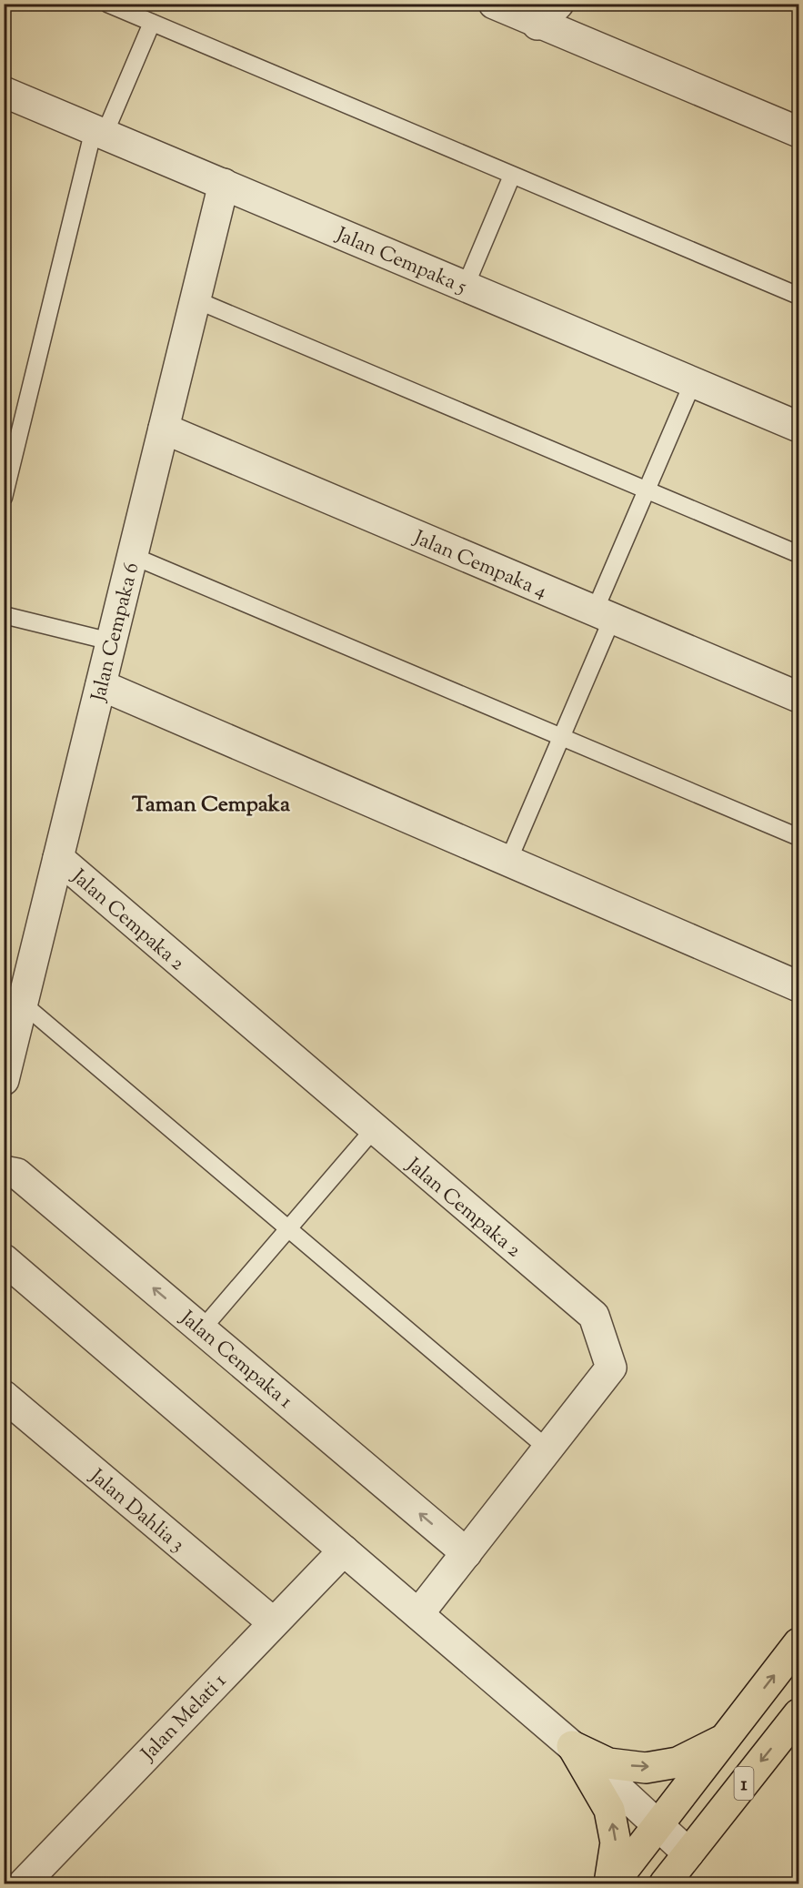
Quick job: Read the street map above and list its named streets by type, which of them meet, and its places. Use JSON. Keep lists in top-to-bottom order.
{
  "streets": {
    "main road": ["1"],
    "street": [
      "Jalan Cempaka 5",
      "Jalan Cempaka 4",
      "Jalan Cempaka 6",
      "Jalan Cempaka 2",
      "Jalan Cempaka 1",
      "Jalan Dahlia 3",
      "Jalan Melati 1"
    ]
  },
  "crossings": [
    ["Jalan Cempaka 5", "Jalan Cempaka 6"],
    ["Jalan Cempaka 4", "Jalan Cempaka 6"],
    ["Jalan Cempaka 6", "Jalan Cempaka 2"],
    ["Jalan Cempaka 2", "Jalan Cempaka 1"],
    ["Jalan Dahlia 3", "Jalan Melati 1"]
  ],
  "districts": ["Taman Cempaka"]
}
